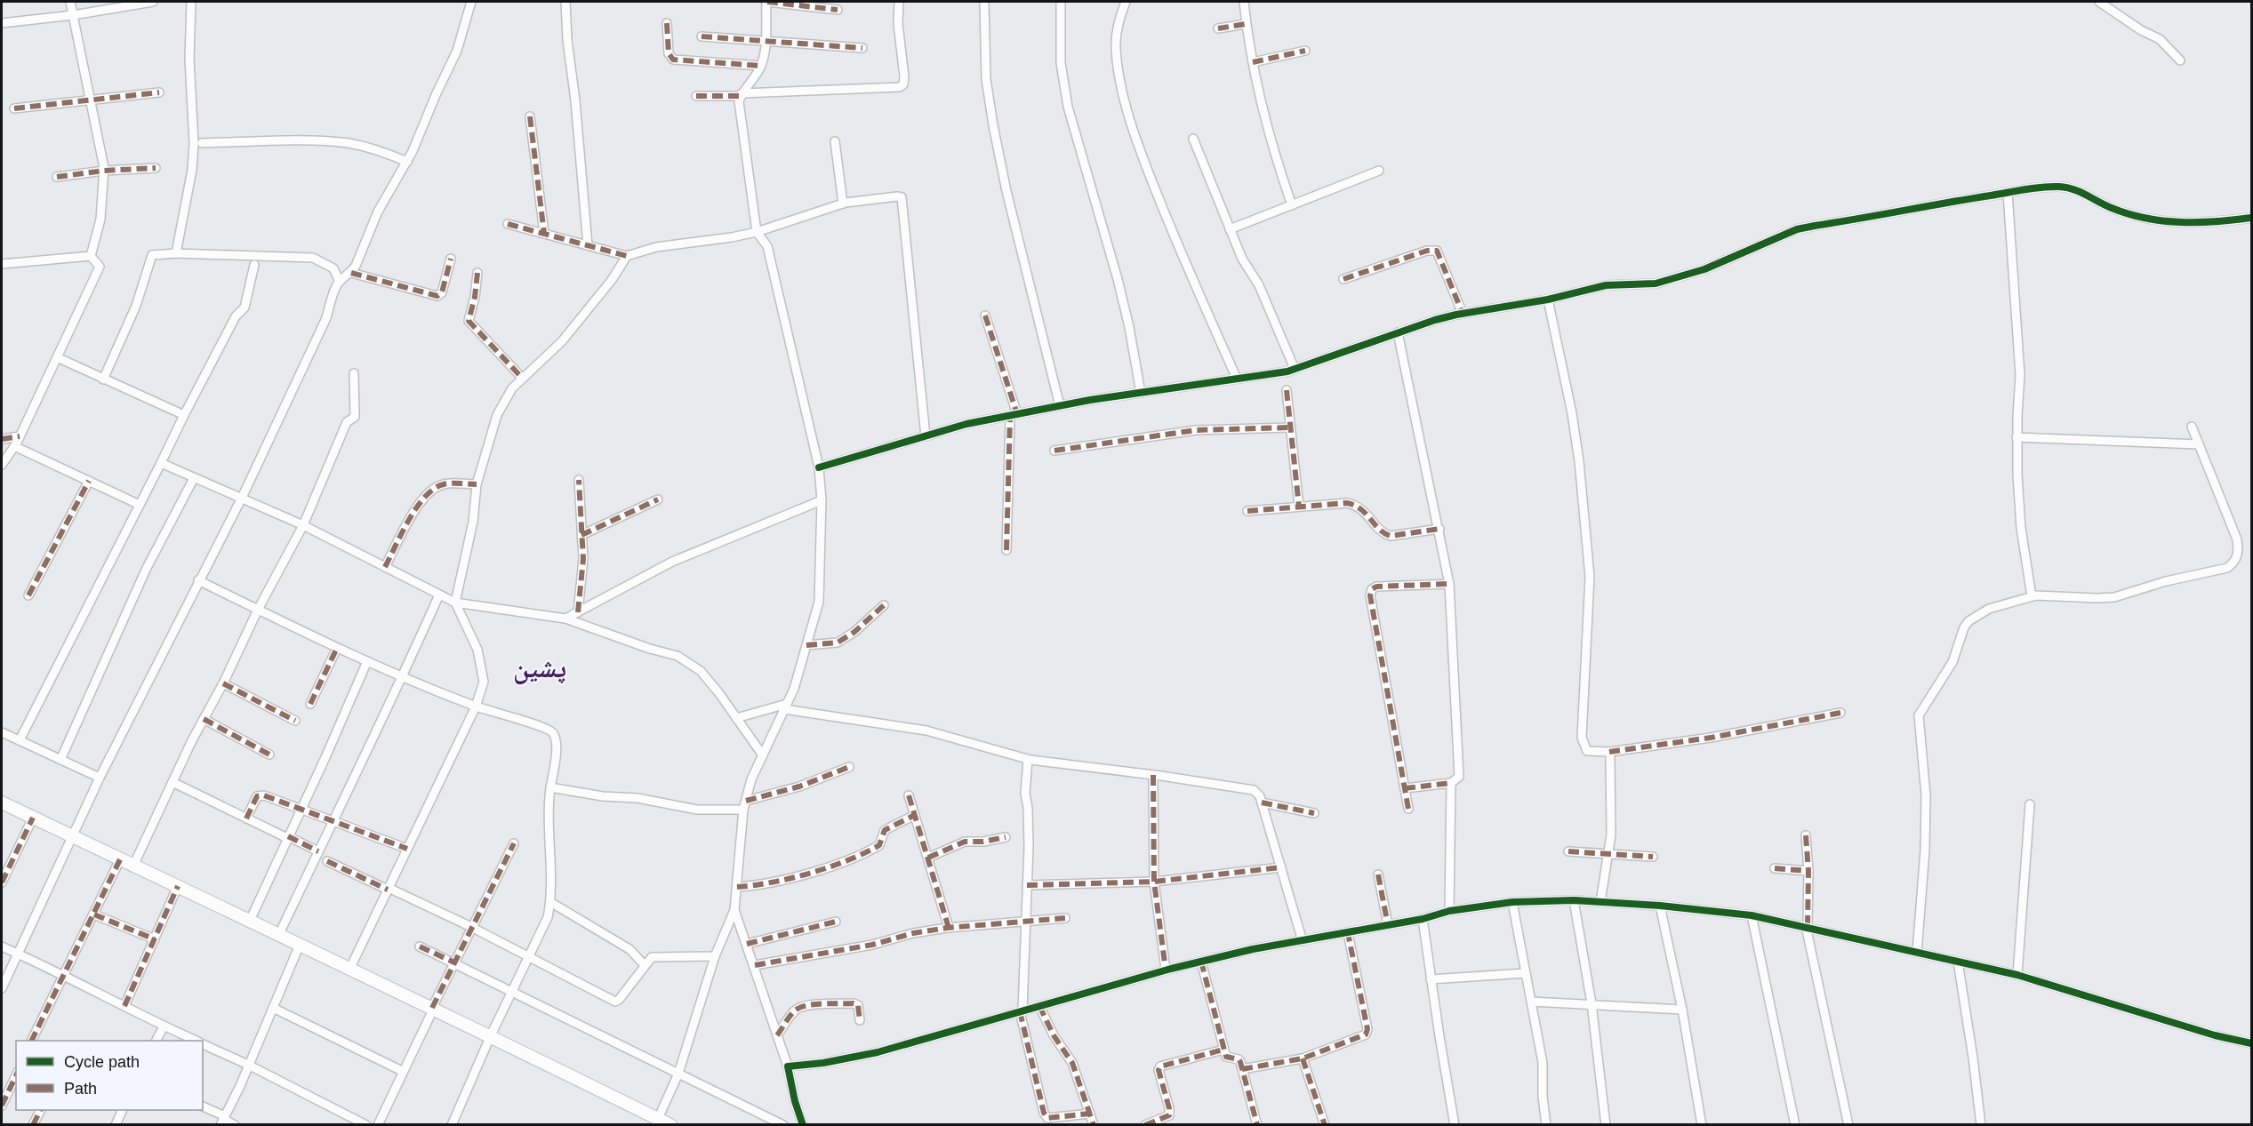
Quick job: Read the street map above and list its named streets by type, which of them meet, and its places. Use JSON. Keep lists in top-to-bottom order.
{
  "districts": ["پشین"],
  "legend": ["Cycle path", "Path"]
}
